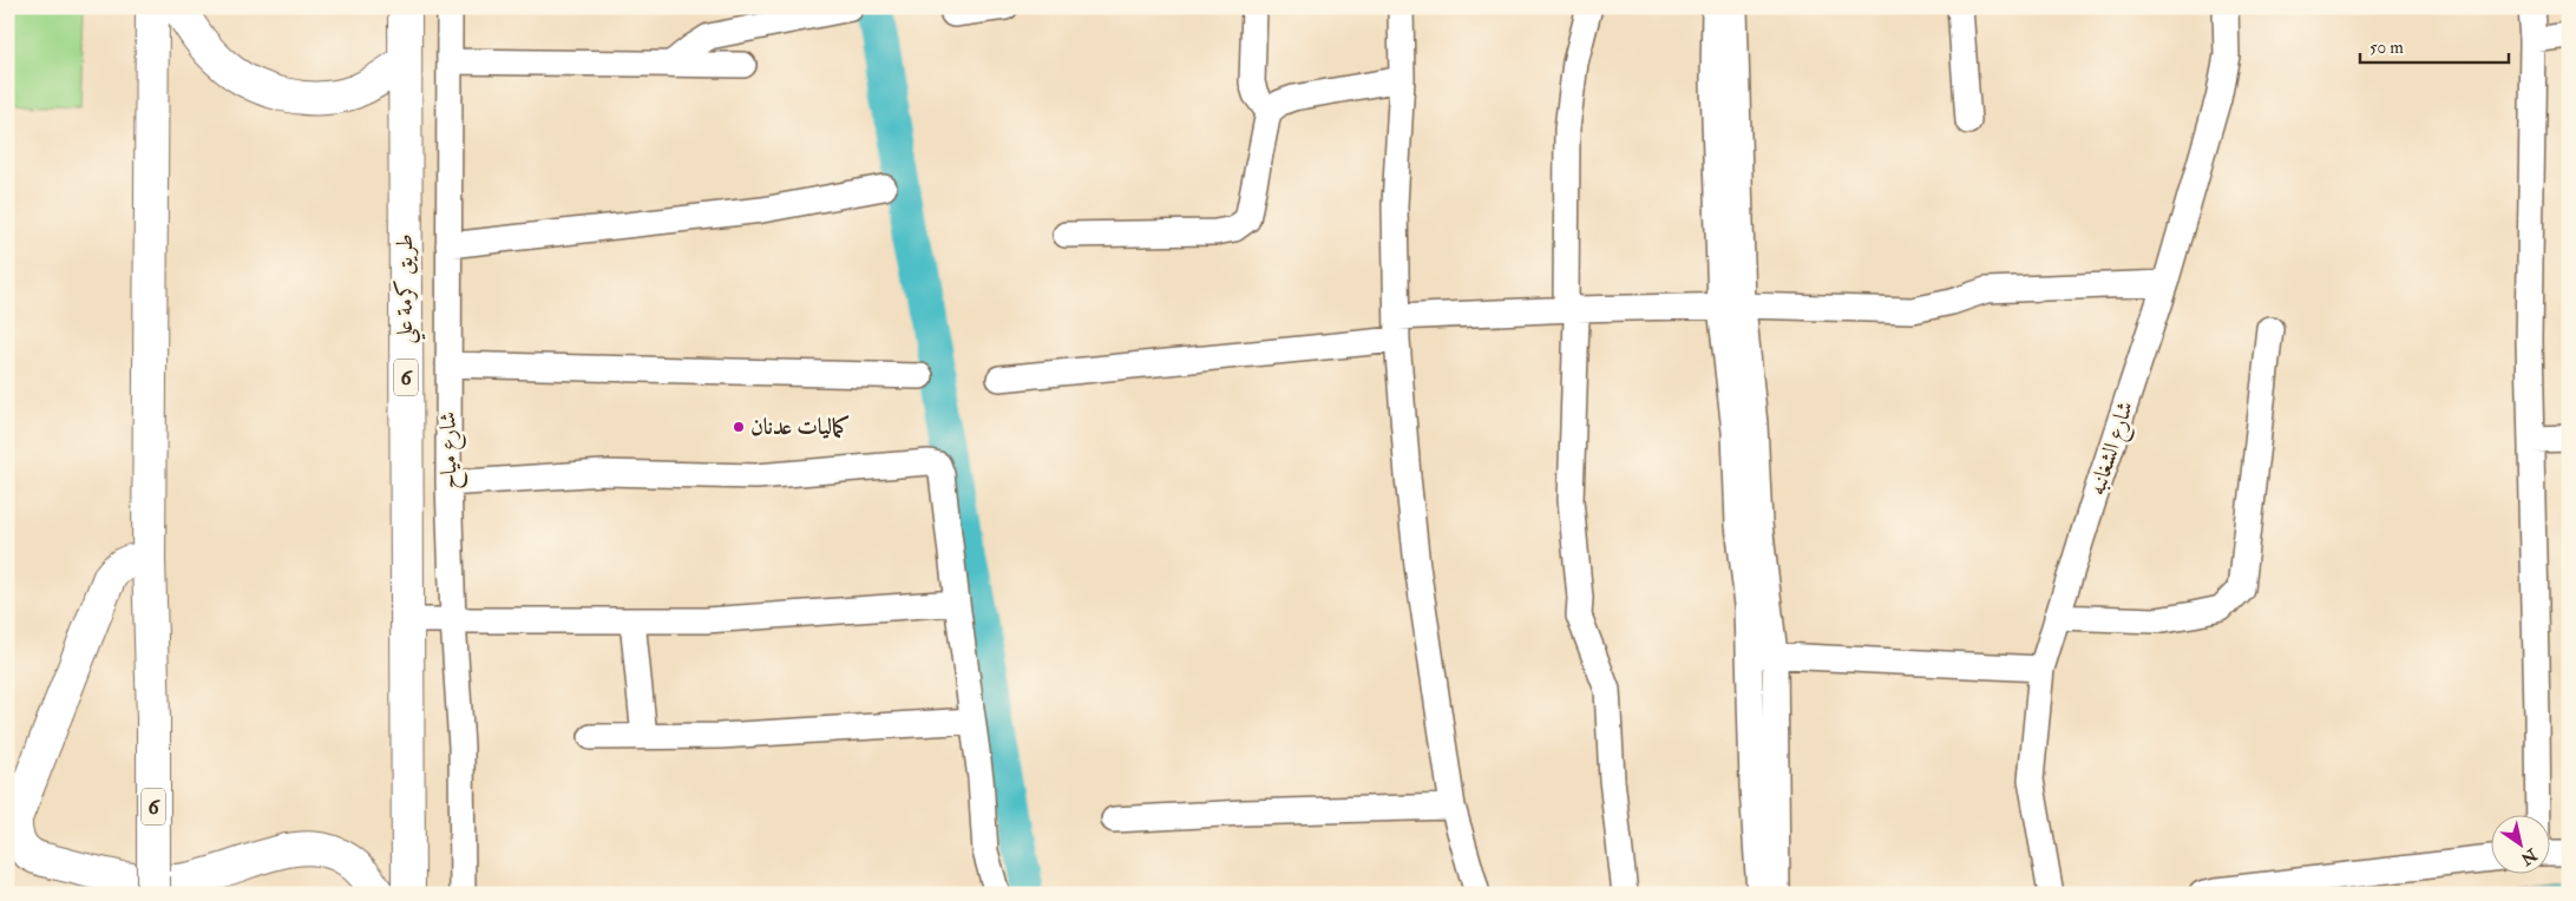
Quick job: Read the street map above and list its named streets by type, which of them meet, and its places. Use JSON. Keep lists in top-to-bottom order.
{
  "streets": {
    "highway": ["طريق كرمة علي", "6"],
    "street": ["شارع الشغانبه", "شارع مياح"]
  },
  "places": ["كماليات عدنان"],
  "scale_bar": "50 m",
  "north": "bottom right"
}
